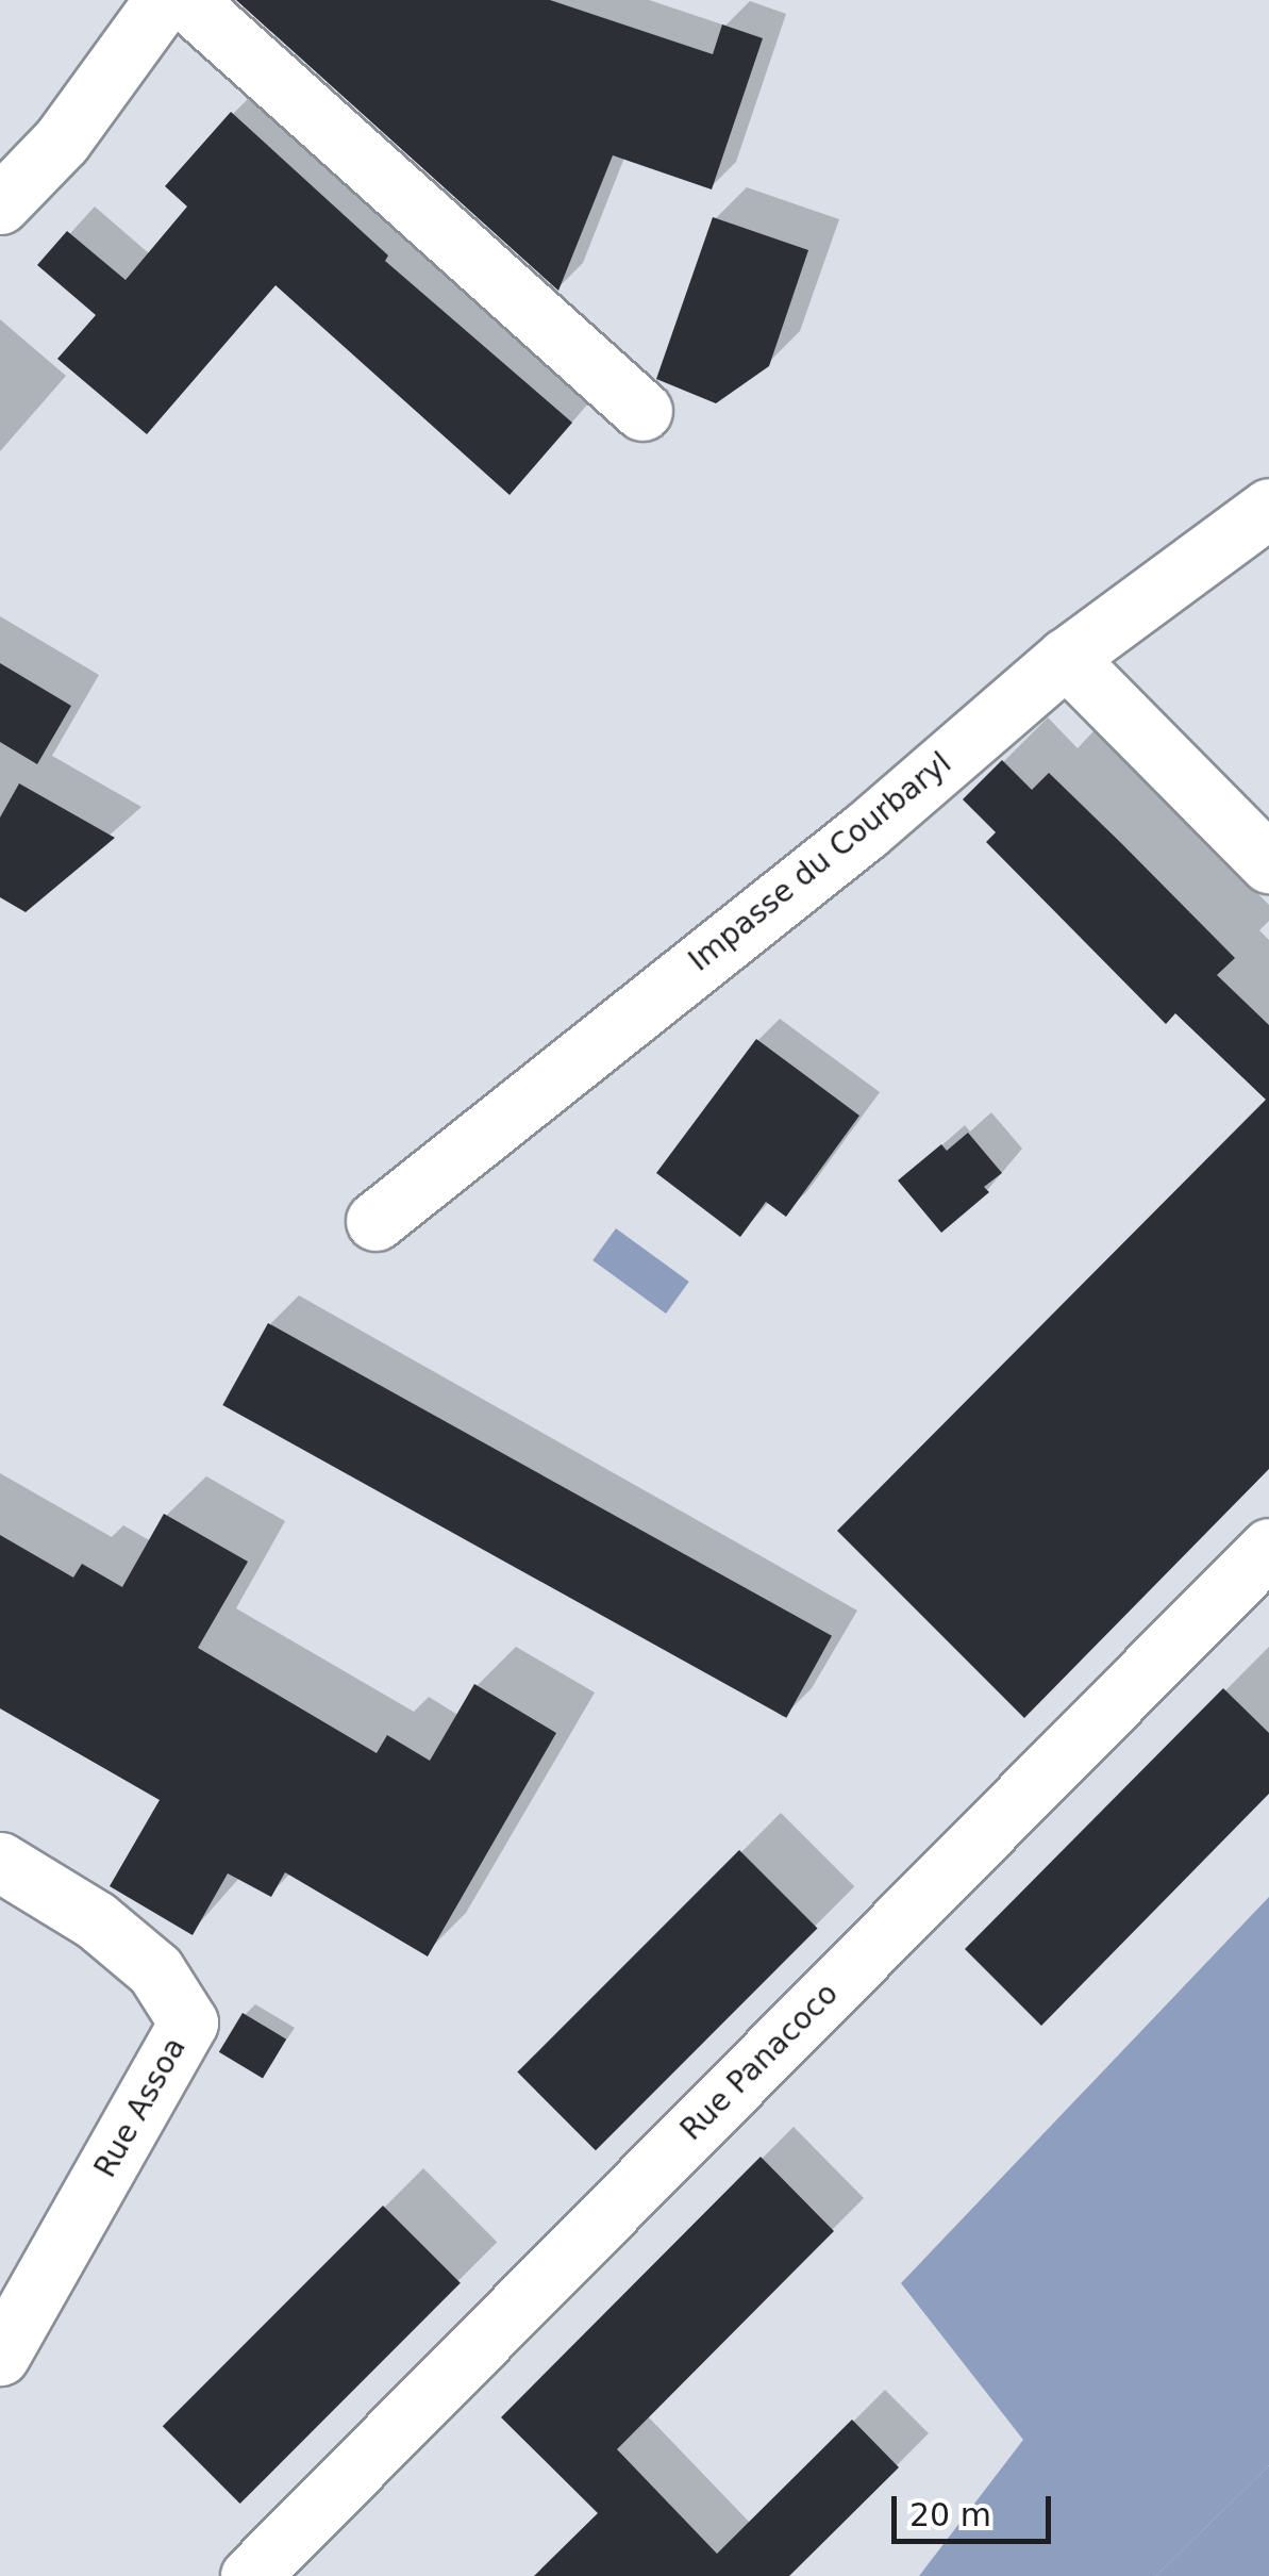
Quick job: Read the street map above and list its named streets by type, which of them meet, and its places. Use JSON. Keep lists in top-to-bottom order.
{
  "streets": {
    "street": ["Impasse du Courbaryl", "Rue Panacoco", "Rue Assoa"]
  },
  "scale_bar": "20 m"
}
